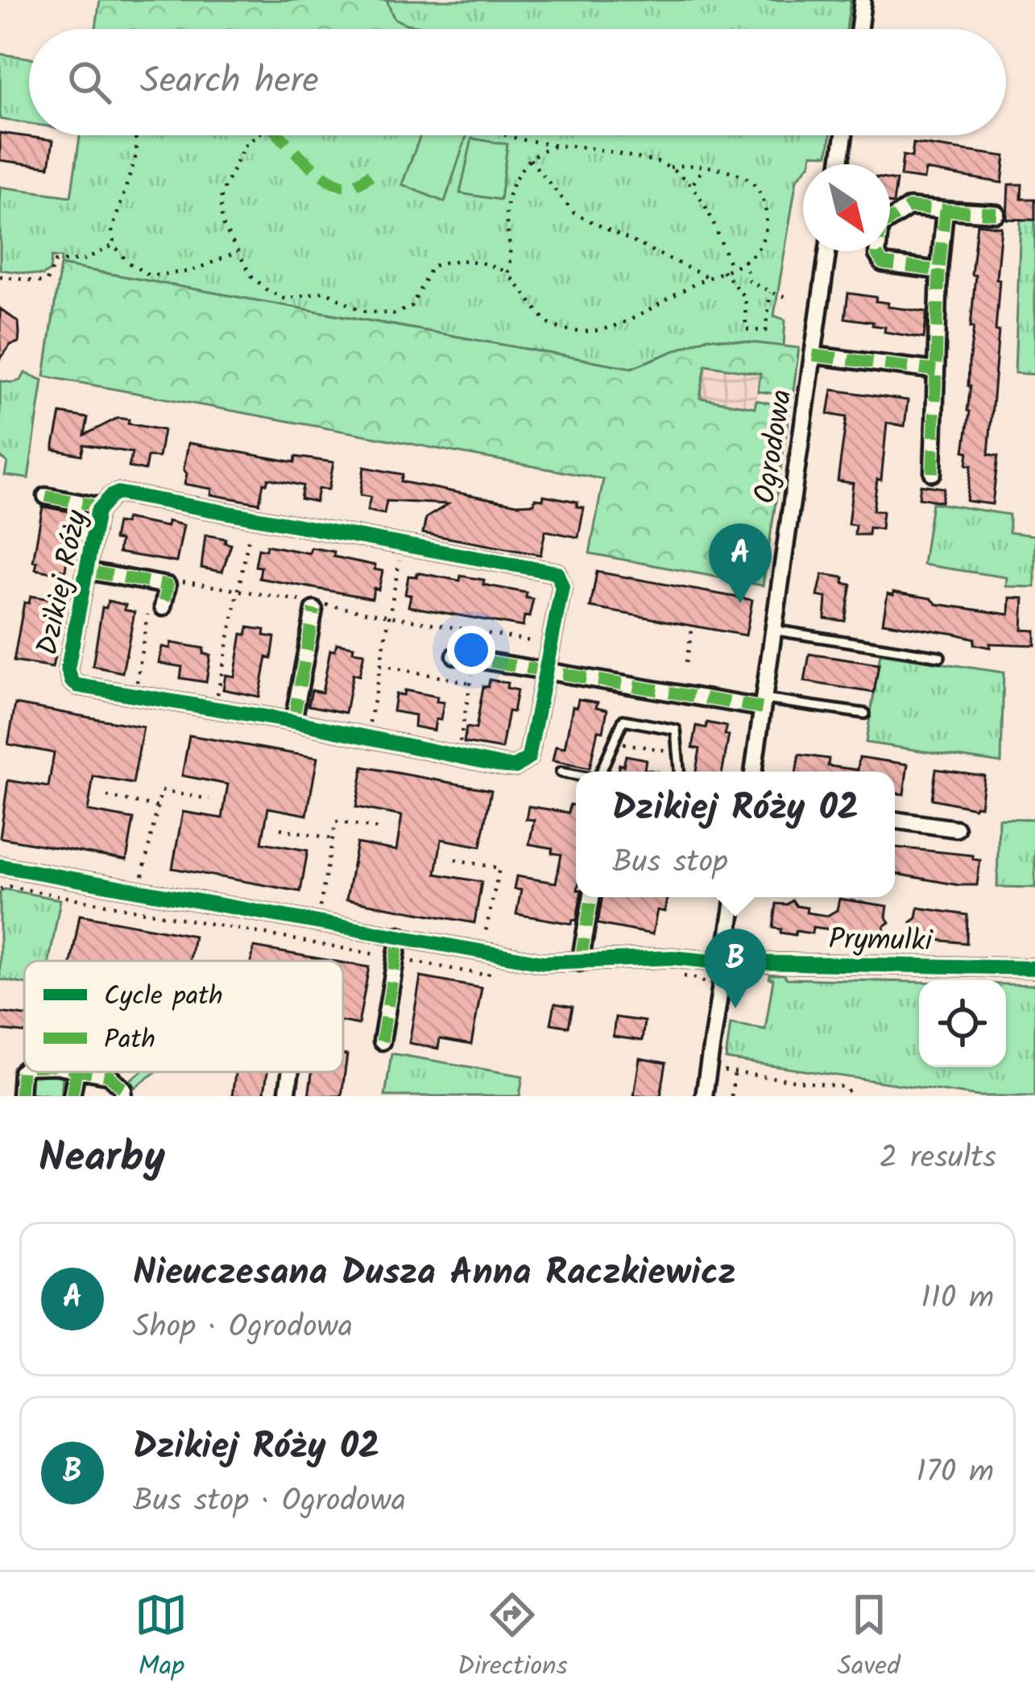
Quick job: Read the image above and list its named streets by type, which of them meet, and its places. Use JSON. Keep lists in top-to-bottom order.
{
  "streets": {
    "street": ["Ogrodowa", "Dzikiej Róży", "Prymulki"]
  },
  "legend": ["Cycle path", "Path"],
  "north": "bottom right",
  "page": {
    "search": "Search here",
    "pins": ["A", "B"],
    "popup": ["Dzikiej Róży 02", "Bus stop"],
    "heading": ["Nearby", "2 results"],
    "list": [
      {
        "mark": "A",
        "name": "Nieuczesana Dusza Anna Raczkiewicz",
        "note": "Shop · Ogrodowa",
        "value": "110 m"
      },
      {
        "mark": "B",
        "name": "Dzikiej Róży 02",
        "note": "Bus stop · Ogrodowa",
        "value": "170 m"
      }
    ],
    "nav": ["Map", "Directions", "Saved"]
  }
}
